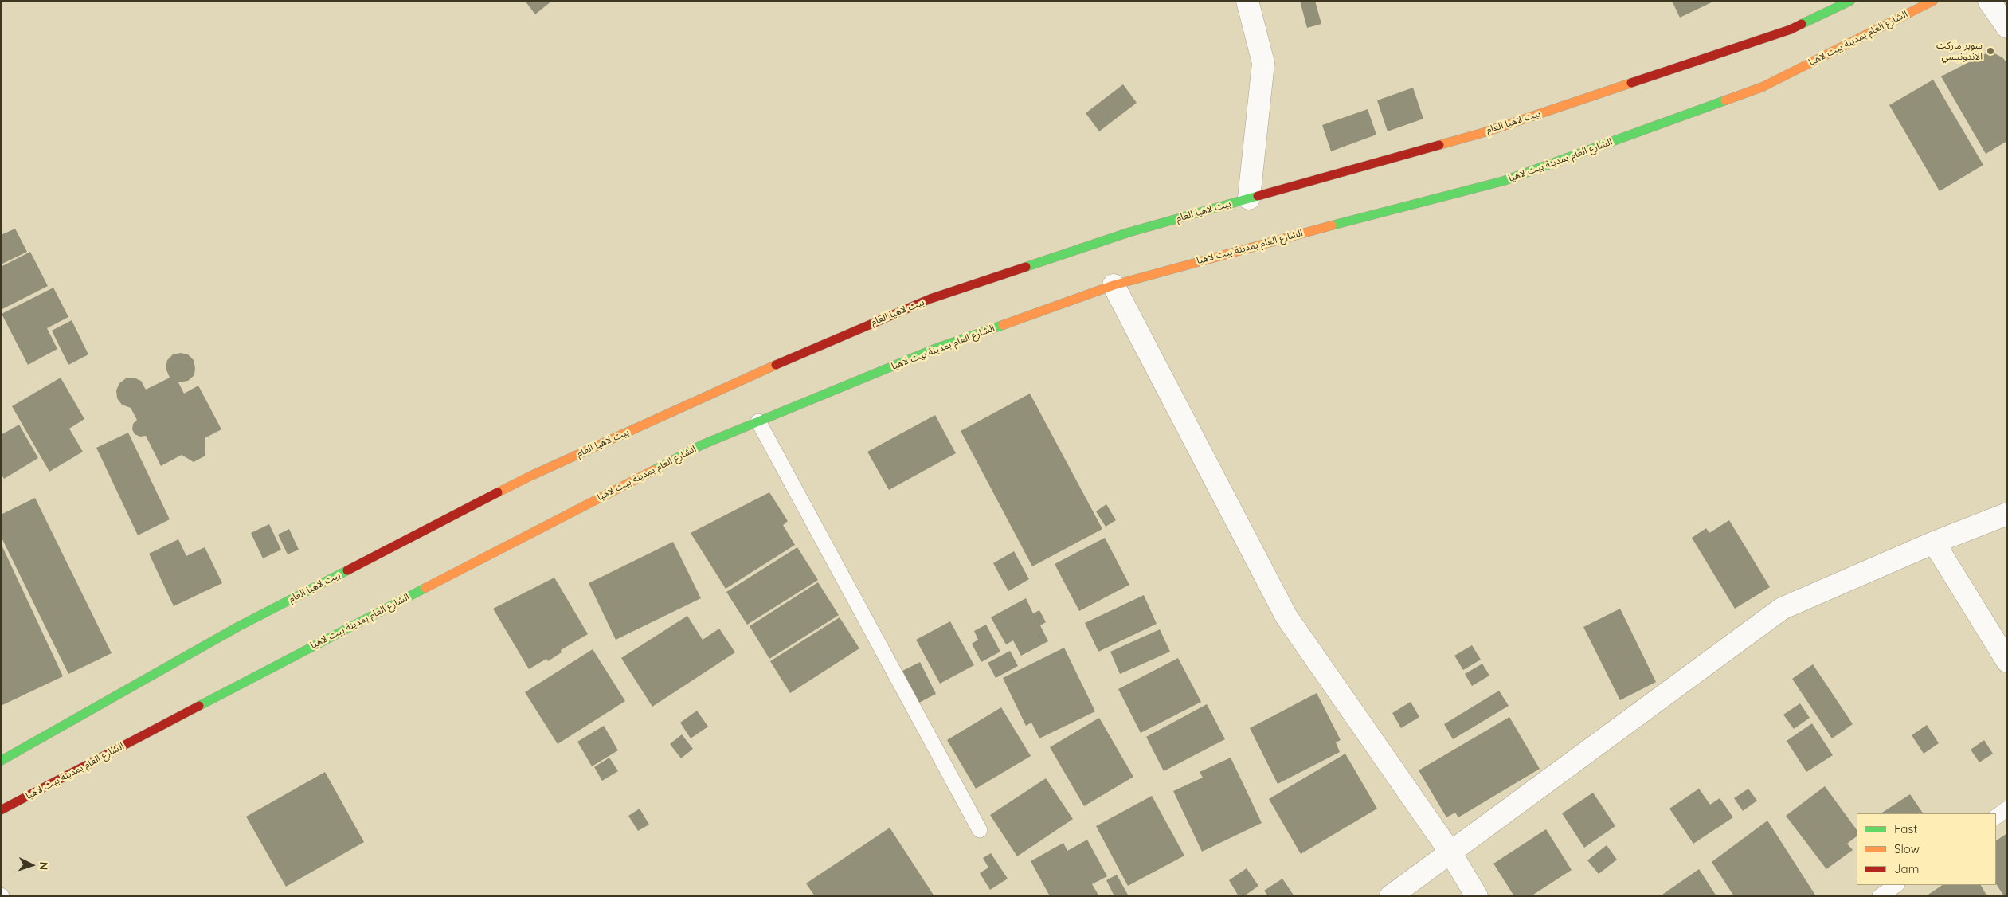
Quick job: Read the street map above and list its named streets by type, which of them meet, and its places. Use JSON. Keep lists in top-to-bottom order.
{
  "streets": {
    "main road": ["الشارع العام بمدينة بيت لاهيا", "بيت لاهيا العام"]
  },
  "places": ["سوبر ماركت الاندونيسي"],
  "legend": ["Fast", "Slow", "Jam"],
  "north": "right"
}
